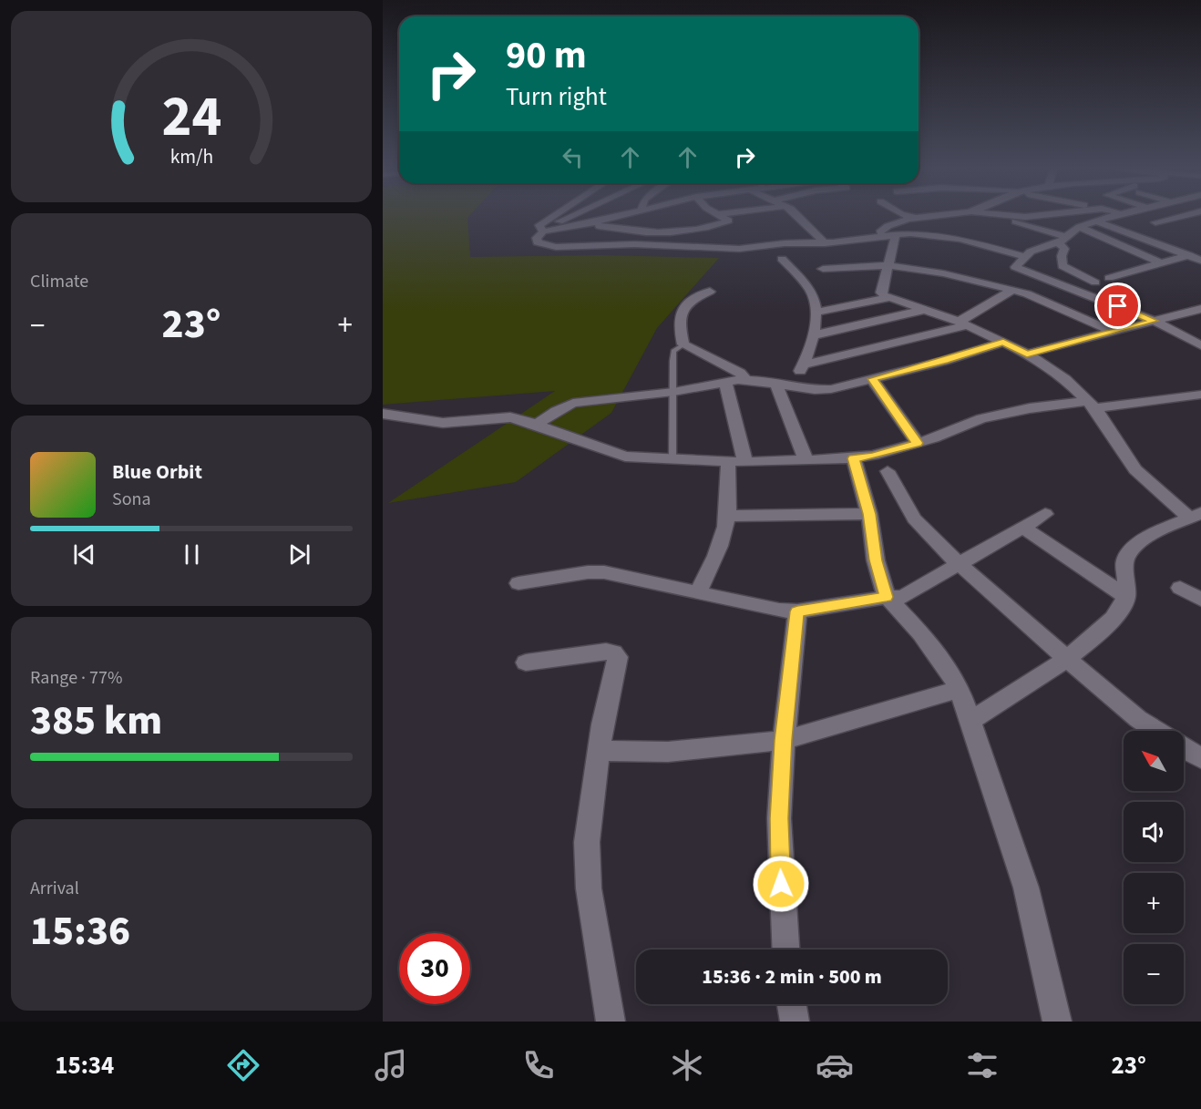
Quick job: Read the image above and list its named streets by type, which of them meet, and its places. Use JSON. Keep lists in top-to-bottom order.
{
  "north": "top left",
  "page": {
    "turn": ["90 m", "Turn right"],
    "tile": [
      "Climate",
      ["Range · 77%", "385 km"],
      ["Arrival", "15:36"]
    ],
    "heat": ["−", "23°", "+"],
    "song": ["Blue Orbit", "Sona"],
    "map_buttons": ["+", "−"],
    "limit": "30",
    "trip": "15:36 · 2 min · 500 m",
    "tabs": ["15:34", "23°"],
    "gauge": ["24", "km/h"]
  }
}
